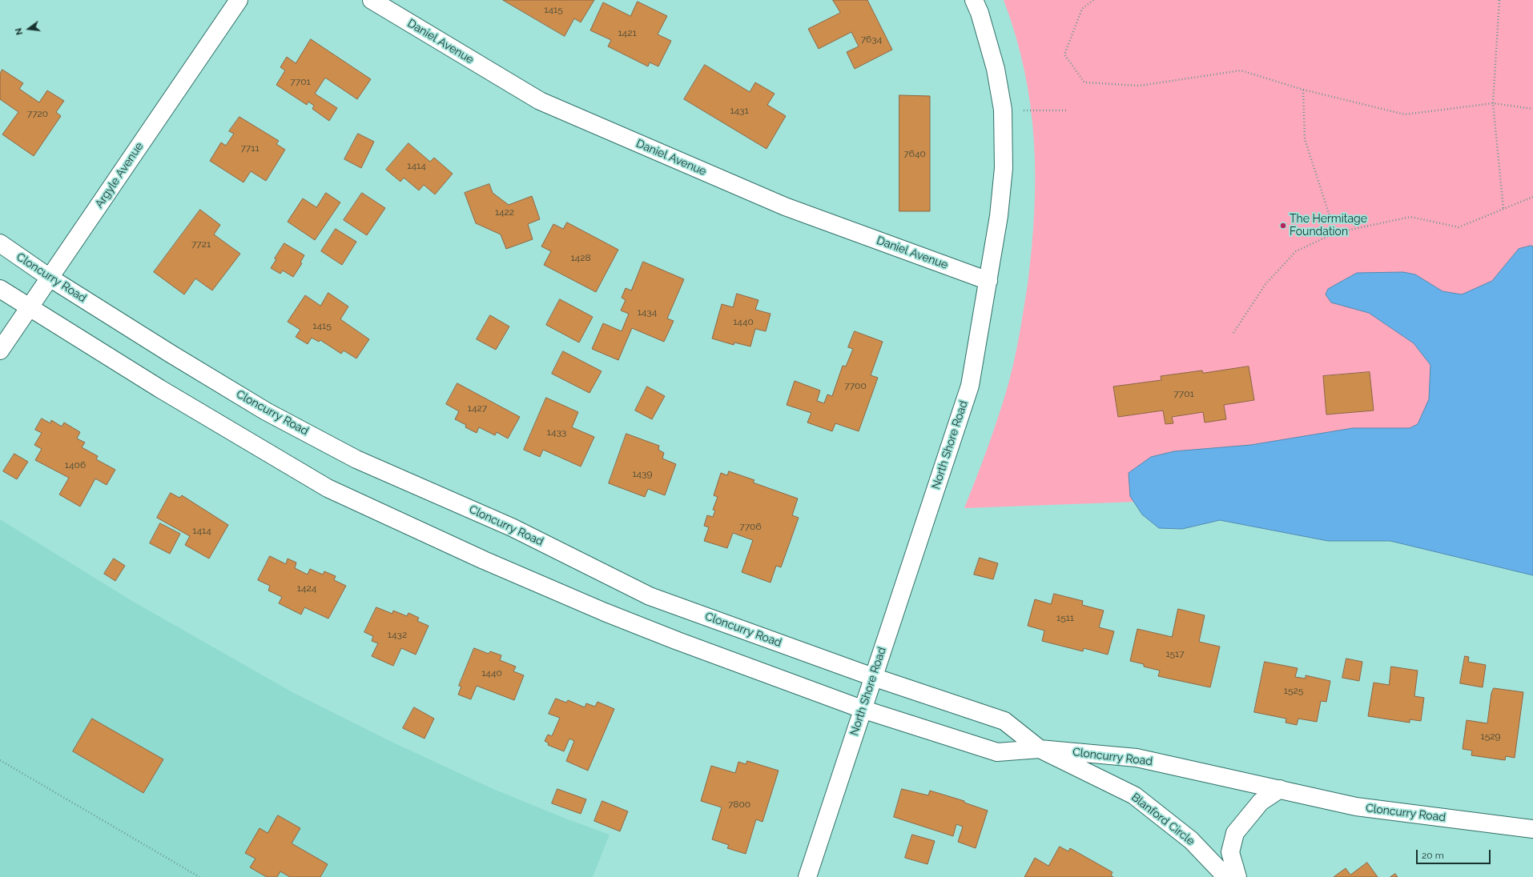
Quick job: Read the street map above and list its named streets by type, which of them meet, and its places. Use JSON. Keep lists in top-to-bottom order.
{
  "streets": {
    "street": [
      "Daniel Avenue",
      "Argyle Avenue",
      "Cloncurry Road",
      "North Shore Road",
      "Blanford Circle"
    ]
  },
  "crossings": [
    ["Daniel Avenue", "North Shore Road"],
    ["Argyle Avenue", "Cloncurry Road"],
    ["Cloncurry Road", "North Shore Road"],
    ["Cloncurry Road", "Blanford Circle"]
  ],
  "places": ["The Hermitage Foundation"],
  "house_numbers": [
    "1415",
    "1421",
    "7634",
    "7701",
    "1431",
    "7720",
    "7711",
    "7640",
    "1414",
    "1422",
    "7721",
    "1428",
    "1434",
    "1440",
    "1415",
    "7700",
    "7701",
    "1427",
    "1433",
    "1406",
    "1439",
    "7706",
    "1414",
    "1424",
    "1511",
    "1432",
    "1517",
    "1440",
    "1525",
    "1529",
    "7800"
  ],
  "scale_bar": "20 m",
  "north": "left"
}
